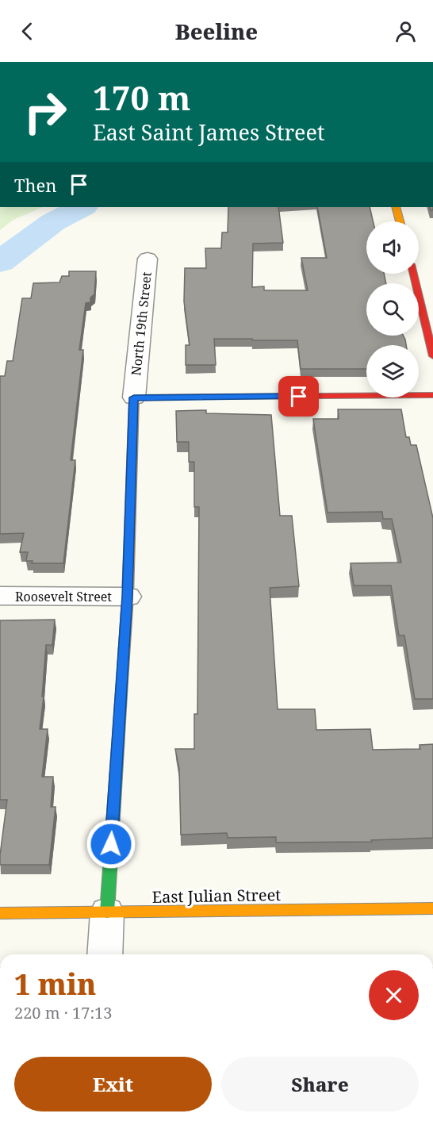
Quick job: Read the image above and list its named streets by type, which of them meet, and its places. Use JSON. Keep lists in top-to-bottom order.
{
  "streets": {
    "street": ["North 19th Street", "Roosevelt Street", "East Julian Street"]
  },
  "crossings": [
    ["North 19th Street", "Roosevelt Street"],
    ["North 19th Street", "East Julian Street"]
  ],
  "page": {
    "header": "Beeline",
    "turn": ["170 m", "East Saint James Street"],
    "then": "Then",
    "heading": ["1 min", "220 m · 17:13"],
    "buttons": ["Exit", "Share"]
  }
}
